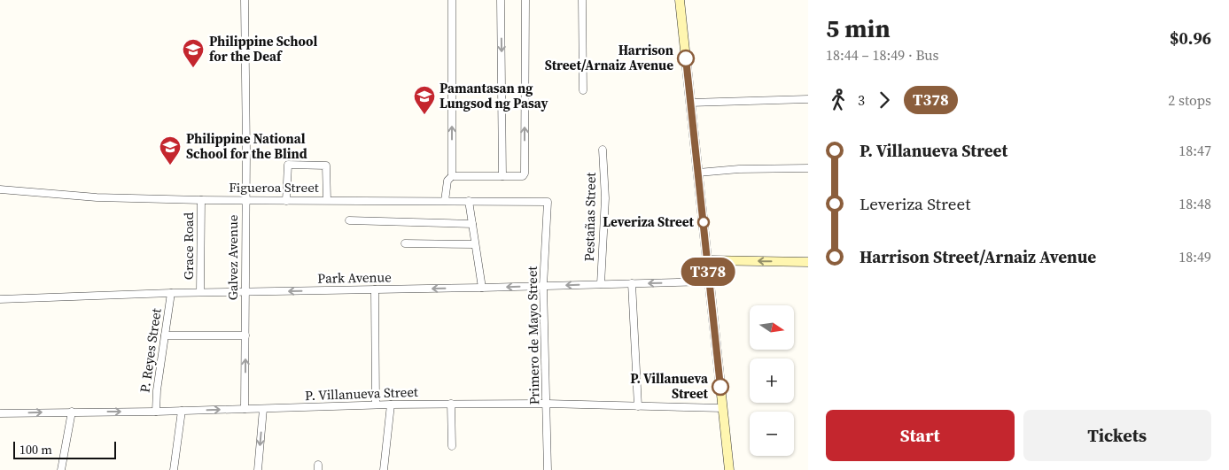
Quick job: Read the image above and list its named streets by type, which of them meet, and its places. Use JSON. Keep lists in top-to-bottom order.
{
  "streets": {
    "street": [
      "Figueroa Street",
      "Pestañas Street",
      "Grace Road",
      "Galvez Avenue",
      "Park Avenue",
      "Primero de Mayo Street",
      "P. Reyes Street",
      "P. Villanueva Street"
    ]
  },
  "crossings": [
    ["Figueroa Street", "Grace Road"],
    ["Figueroa Street", "Galvez Avenue"],
    ["Figueroa Street", "Primero de Mayo Street"],
    ["Pestañas Street", "Park Avenue"],
    ["Grace Road", "Park Avenue"],
    ["Galvez Avenue", "Park Avenue"],
    ["Galvez Avenue", "P. Villanueva Street"],
    ["Park Avenue", "Primero de Mayo Street"],
    ["Park Avenue", "P. Reyes Street"],
    ["Primero de Mayo Street", "P. Villanueva Street"],
    ["P. Reyes Street", "P. Villanueva Street"]
  ],
  "one_way": ["Park Avenue"],
  "places": {
    "other": ["Harrison Street/Arnaiz Avenue", "Leveriza Street", "P. Villanueva Street"],
    "school or university": ["Philippine School for the Deaf", "Pamantasan ng Lungsod ng Pasay", "Philippine National School for the Blind"]
  },
  "lines": ["bus line T378"],
  "scale_bar": "100 m",
  "north": "right",
  "page": {
    "on_map": "T378",
    "heading": ["5 min", "18:44 – 18:49 · Bus", "$0.96"],
    "legs": ["3", "T378", "2 stops"],
    "list": [
      {
        "name": "P. Villanueva Street",
        "value": "18:47"
      },
      {
        "name": "Leveriza Street",
        "value": "18:48"
      },
      {
        "name": "Harrison Street/Arnaiz Avenue",
        "value": "18:49"
      }
    ],
    "map_buttons": ["+", "−"],
    "buttons": ["Start", "Tickets"],
    "scale": "100 m"
  }
}
